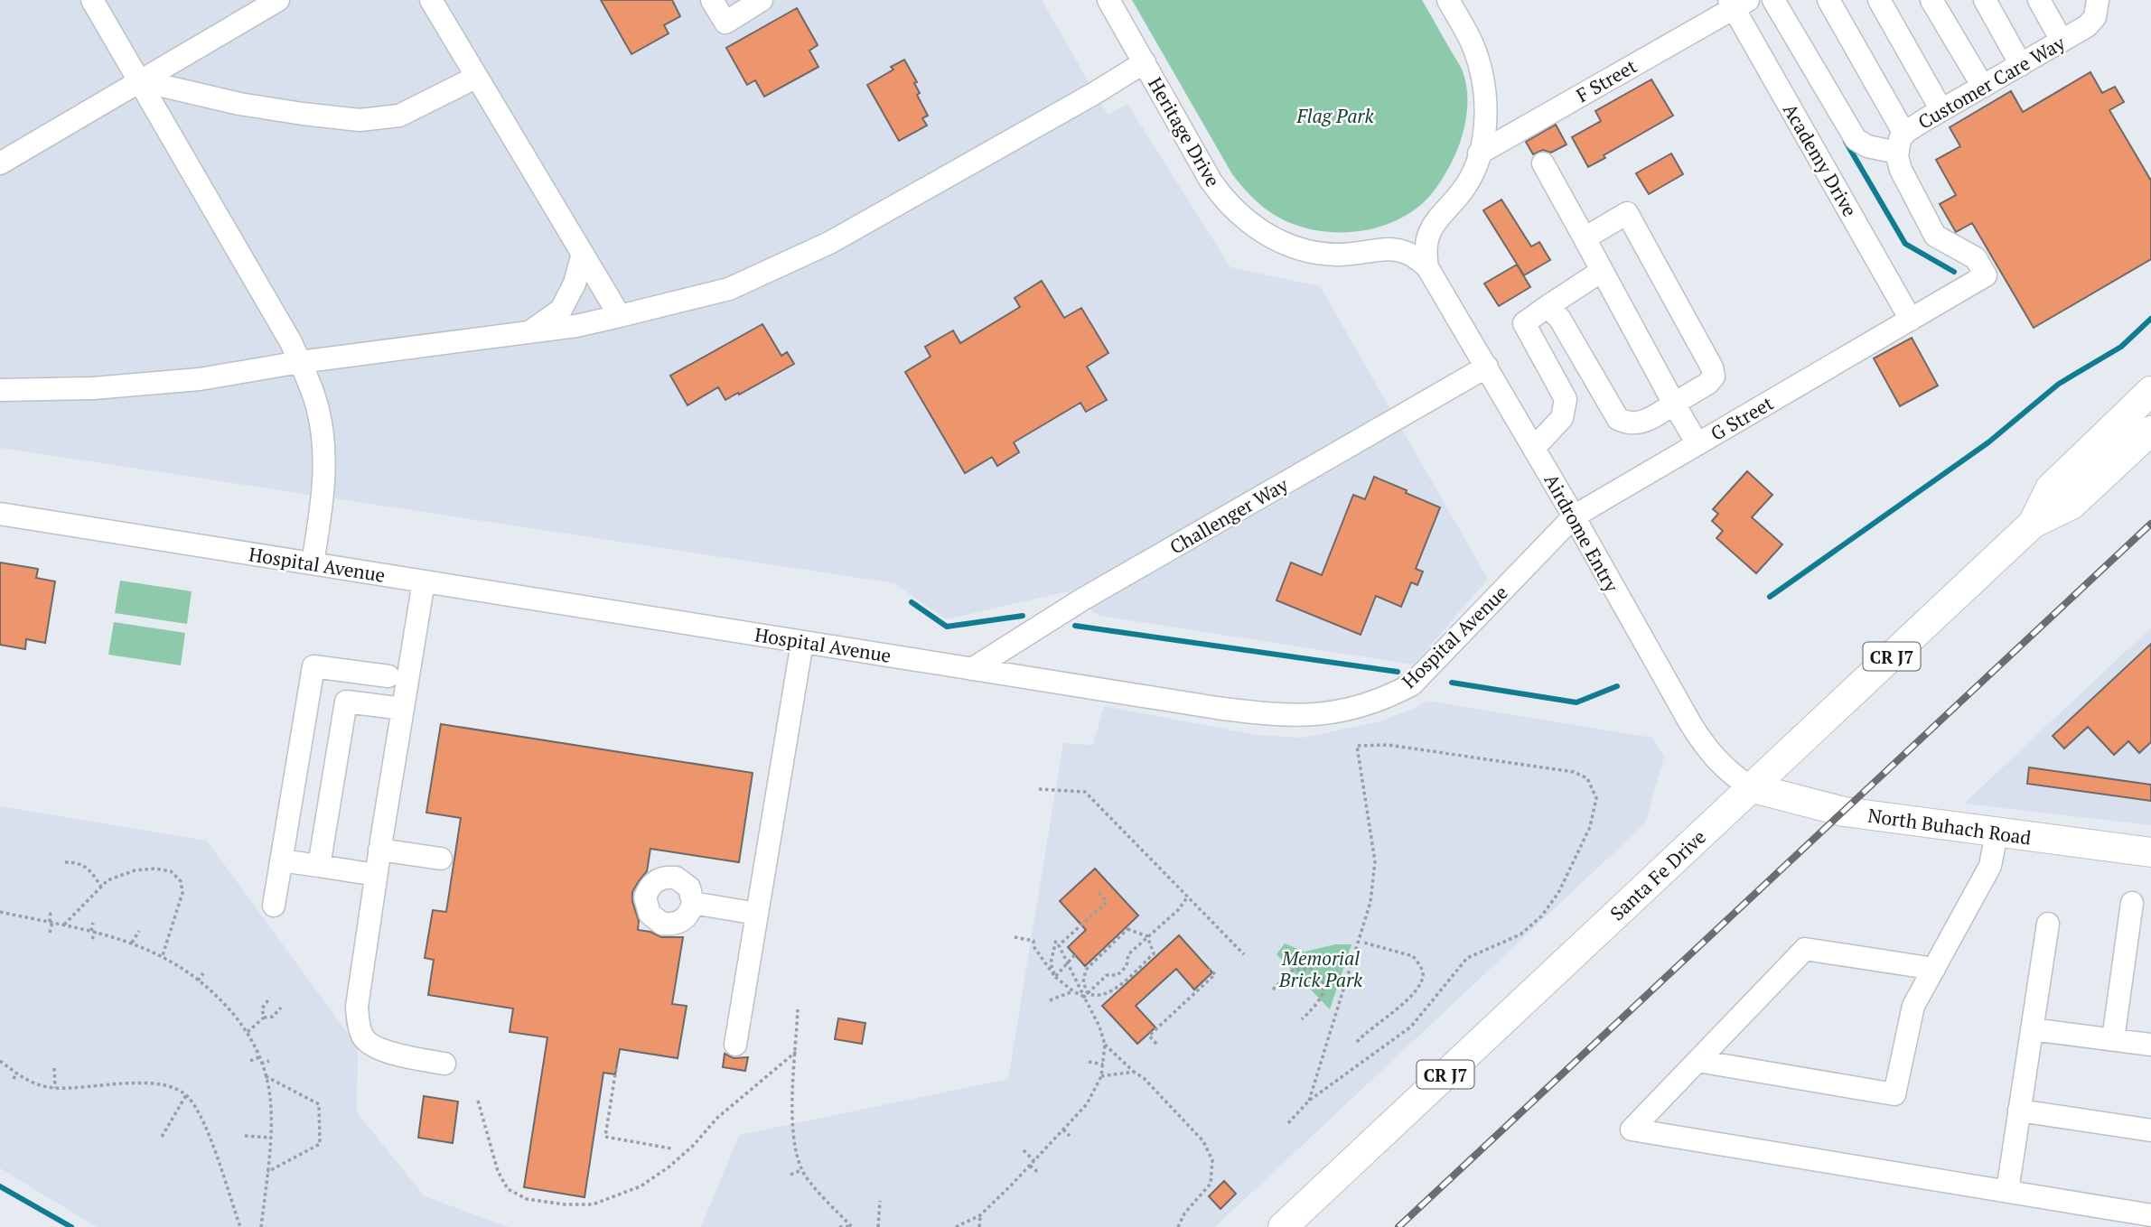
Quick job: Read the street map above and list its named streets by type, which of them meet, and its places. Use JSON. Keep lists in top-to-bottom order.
{
  "streets": {
    "main road": ["CR J7", "North Buhach Road", "Santa Fe Drive"],
    "street": [
      "F Street",
      "Customer Care Way",
      "Heritage Drive",
      "Academy Drive",
      "G Street",
      "Challenger Way",
      "Airdrome Entry",
      "Hospital Avenue"
    ]
  },
  "crossings": [
    ["F Street", "Academy Drive"],
    ["Heritage Drive", "Airdrome Entry"],
    ["Academy Drive", "G Street"],
    ["G Street", "Airdrome Entry"],
    ["G Street", "Hospital Avenue"],
    ["Challenger Way", "Airdrome Entry"],
    ["Challenger Way", "Hospital Avenue"],
    ["Airdrome Entry", "Hospital Avenue"],
    ["Airdrome Entry", "North Buhach Road"],
    ["Airdrome Entry", "Santa Fe Drive"],
    ["North Buhach Road", "Santa Fe Drive"]
  ],
  "parks": ["Flag Park", "Memorial Brick Park"]
}
